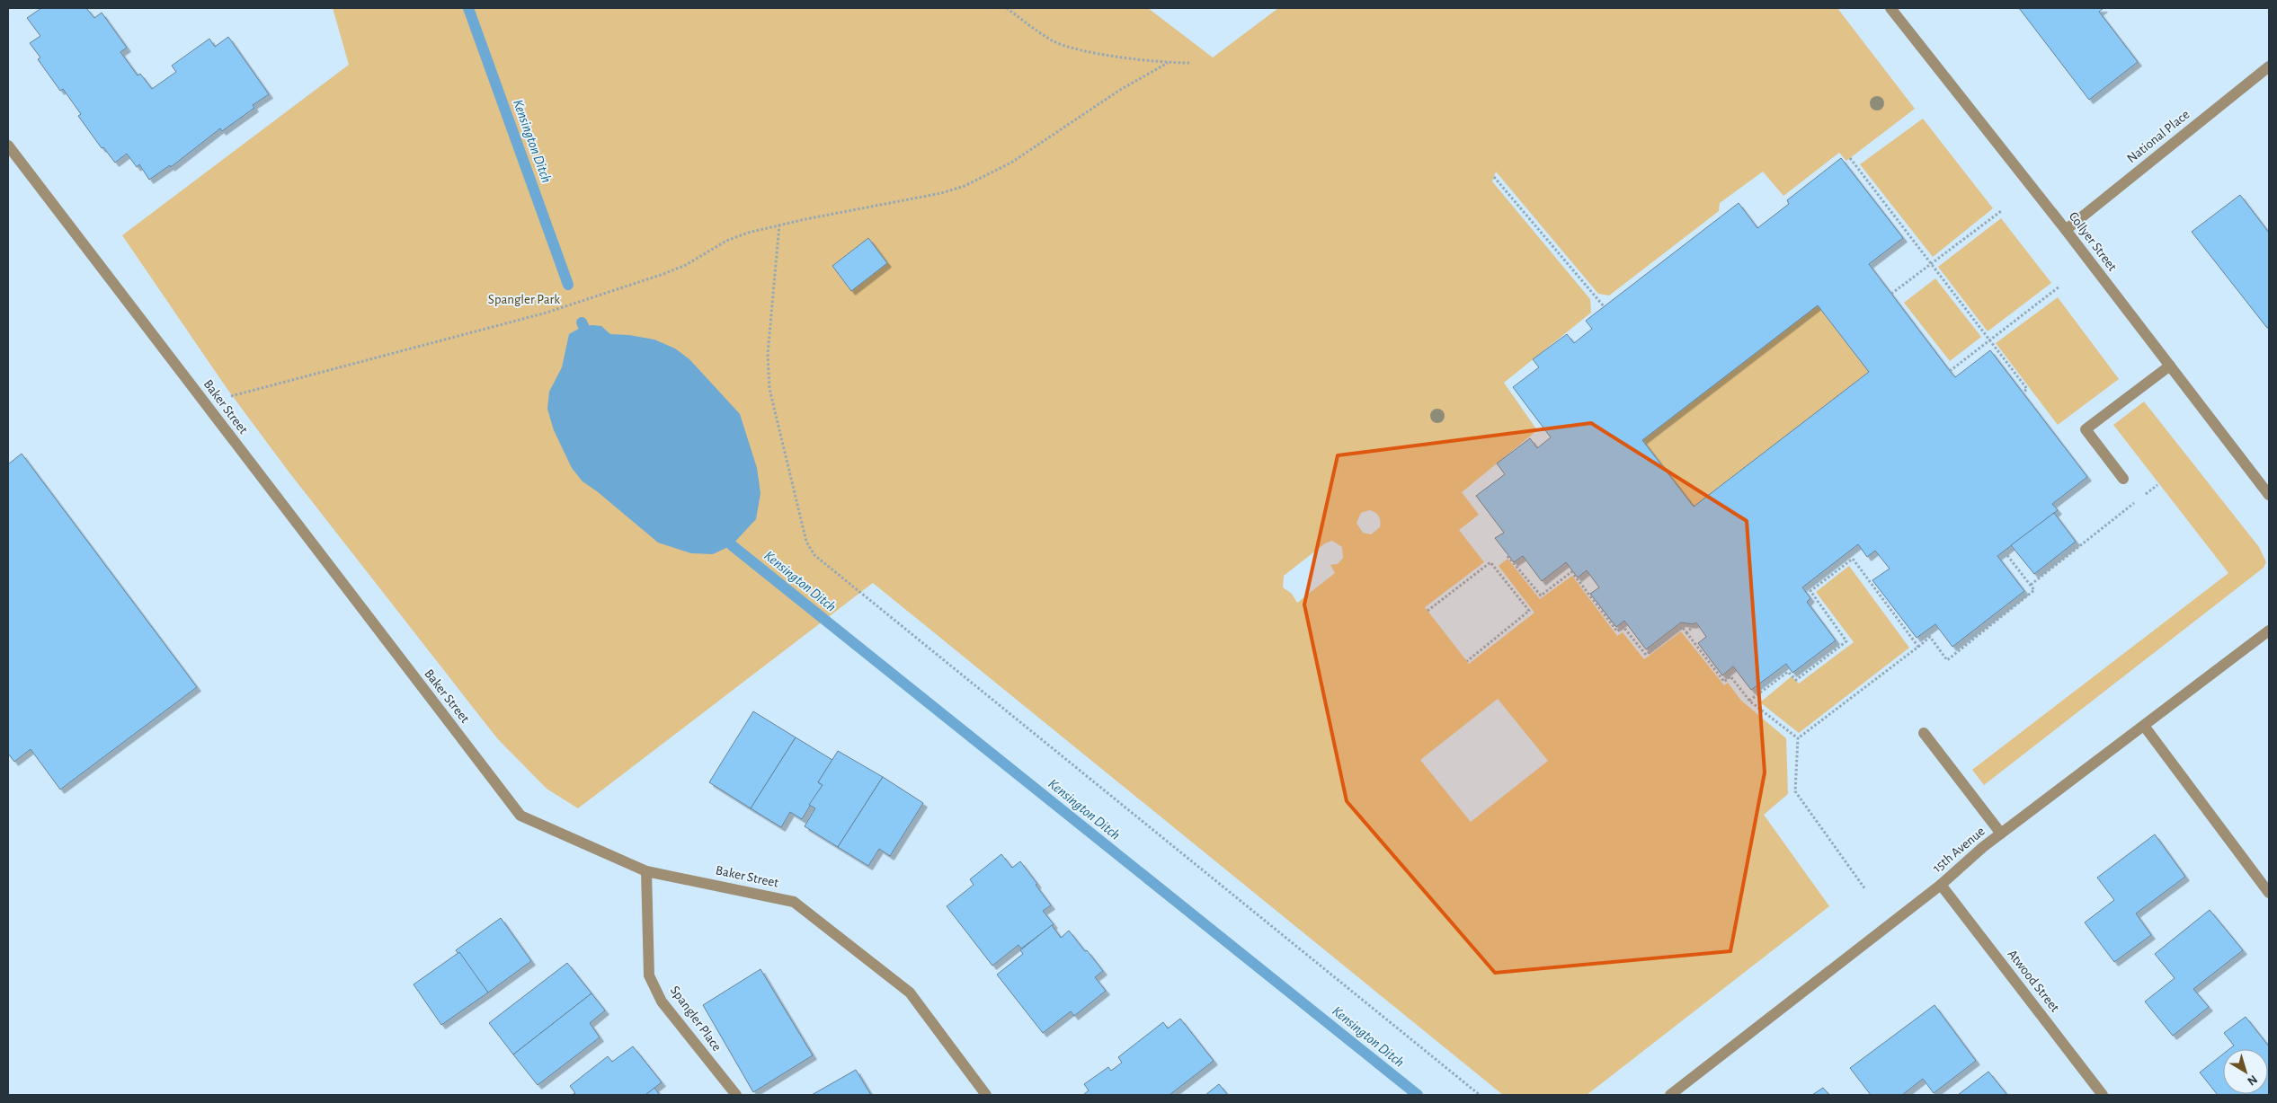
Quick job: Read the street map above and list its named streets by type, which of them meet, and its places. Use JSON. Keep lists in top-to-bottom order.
{
  "streets": {
    "street": [
      "National Place",
      "Collyer Street",
      "Baker Street",
      "15th Avenue",
      "Atwood Street",
      "Spangler Place"
    ]
  },
  "crossings": [
    ["National Place", "Collyer Street"],
    ["Baker Street", "Spangler Place"],
    ["15th Avenue", "Atwood Street"]
  ],
  "water": ["Kensington Ditch"],
  "parks": ["Spangler Park"],
  "north": "bottom right"
}
